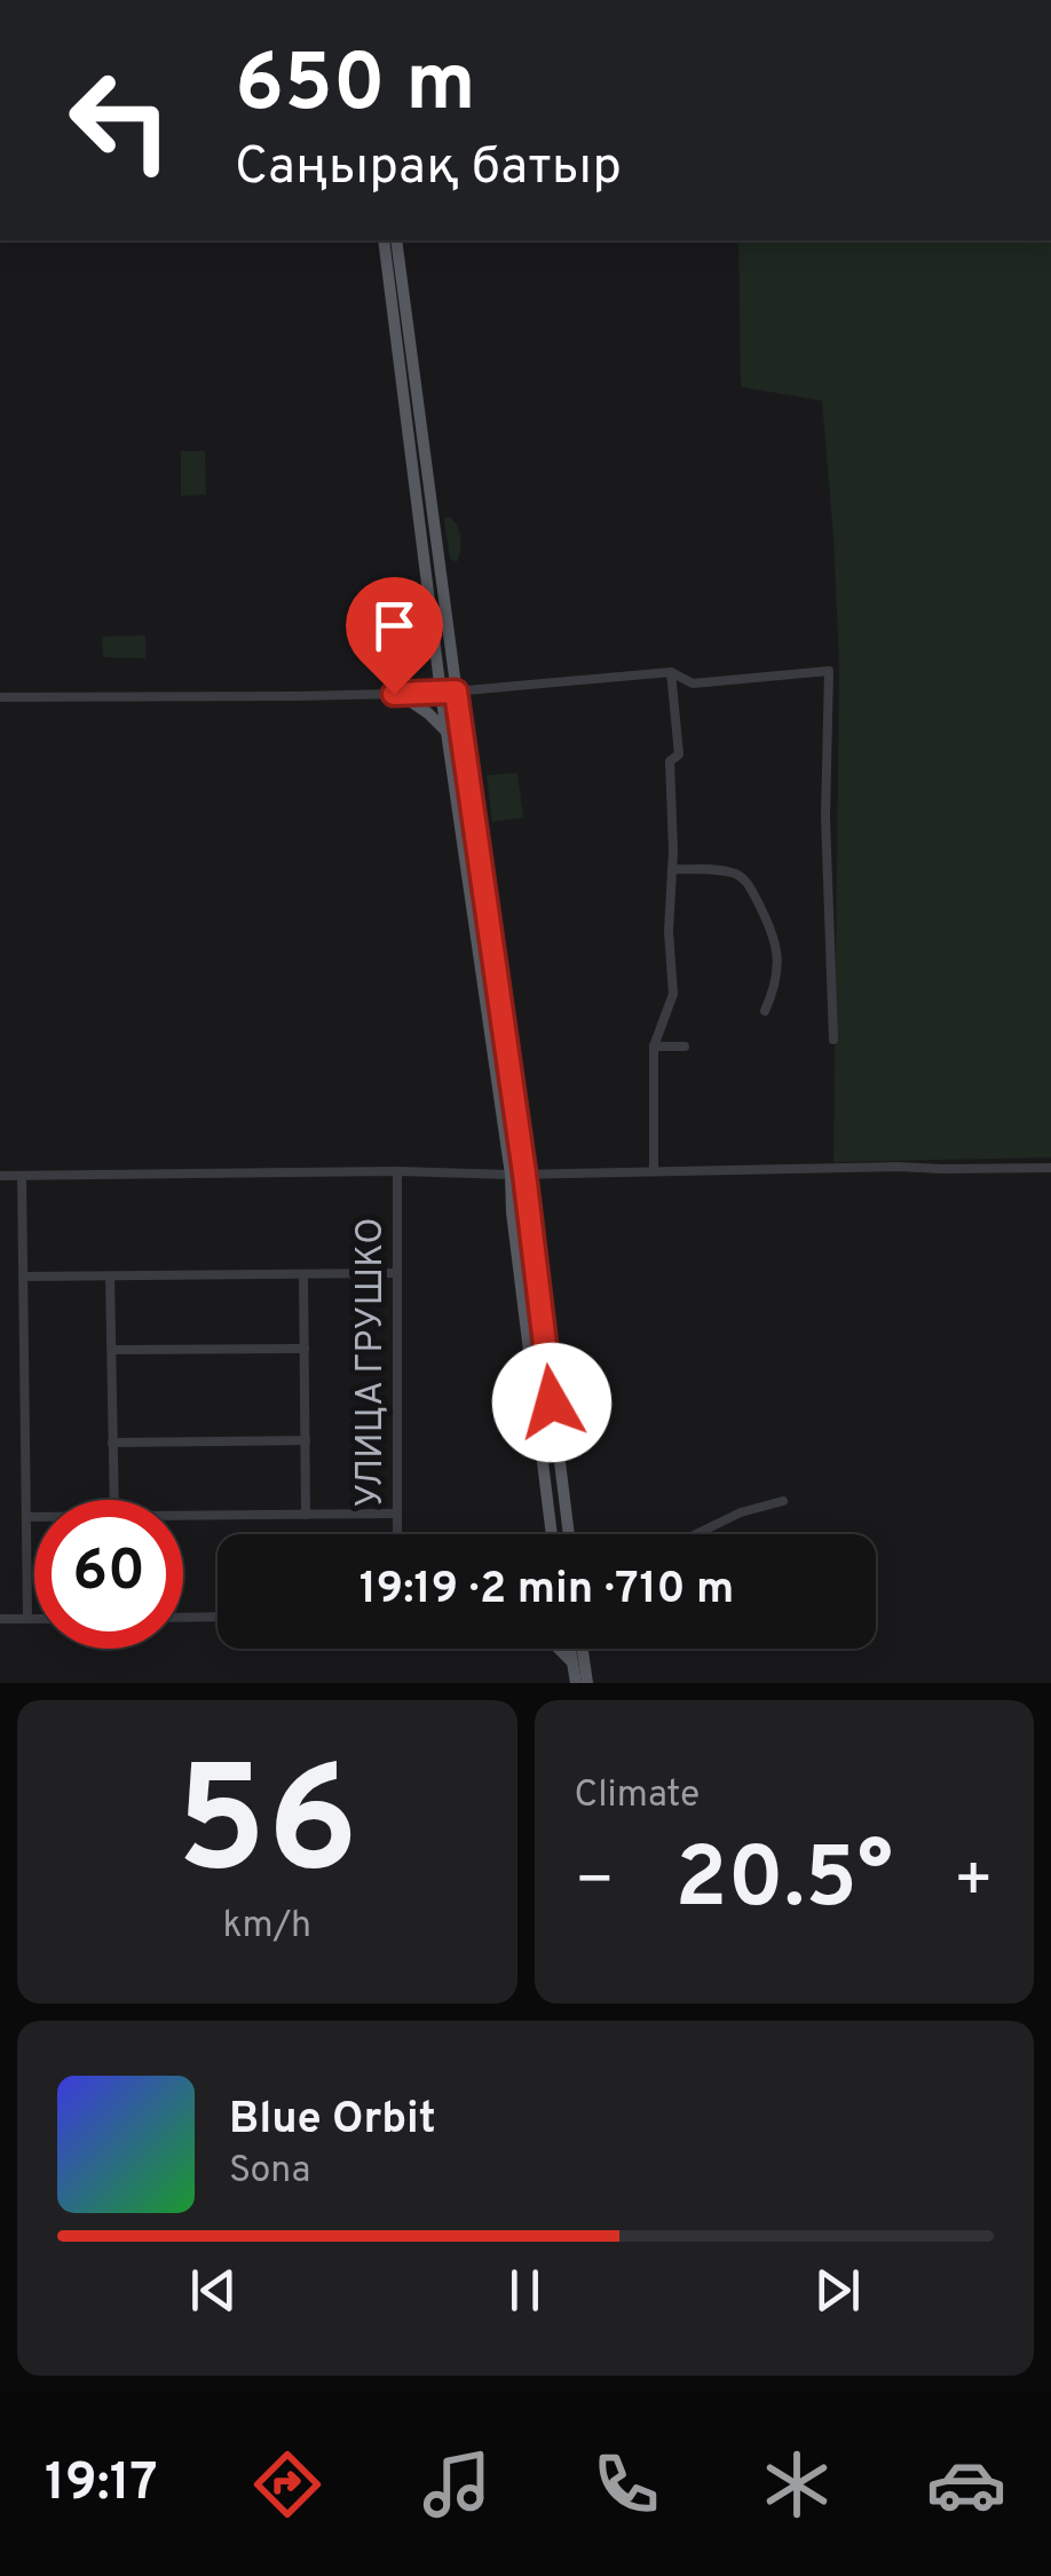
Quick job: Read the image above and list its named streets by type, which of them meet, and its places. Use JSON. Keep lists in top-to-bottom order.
{
  "streets": {
    "street": ["УЛИЦА ГРУШКО"]
  },
  "page": {
    "turn": ["650 m", "Саңырақ батыр"],
    "limit": "60",
    "trip": "19:19 · 2 min · 710 m",
    "tile": [
      ["56", "km/h"],
      "Climate"
    ],
    "heat": ["−", "20.5°", "+"],
    "song": ["Blue Orbit", "Sona"],
    "tabs": "19:17"
  }
}
